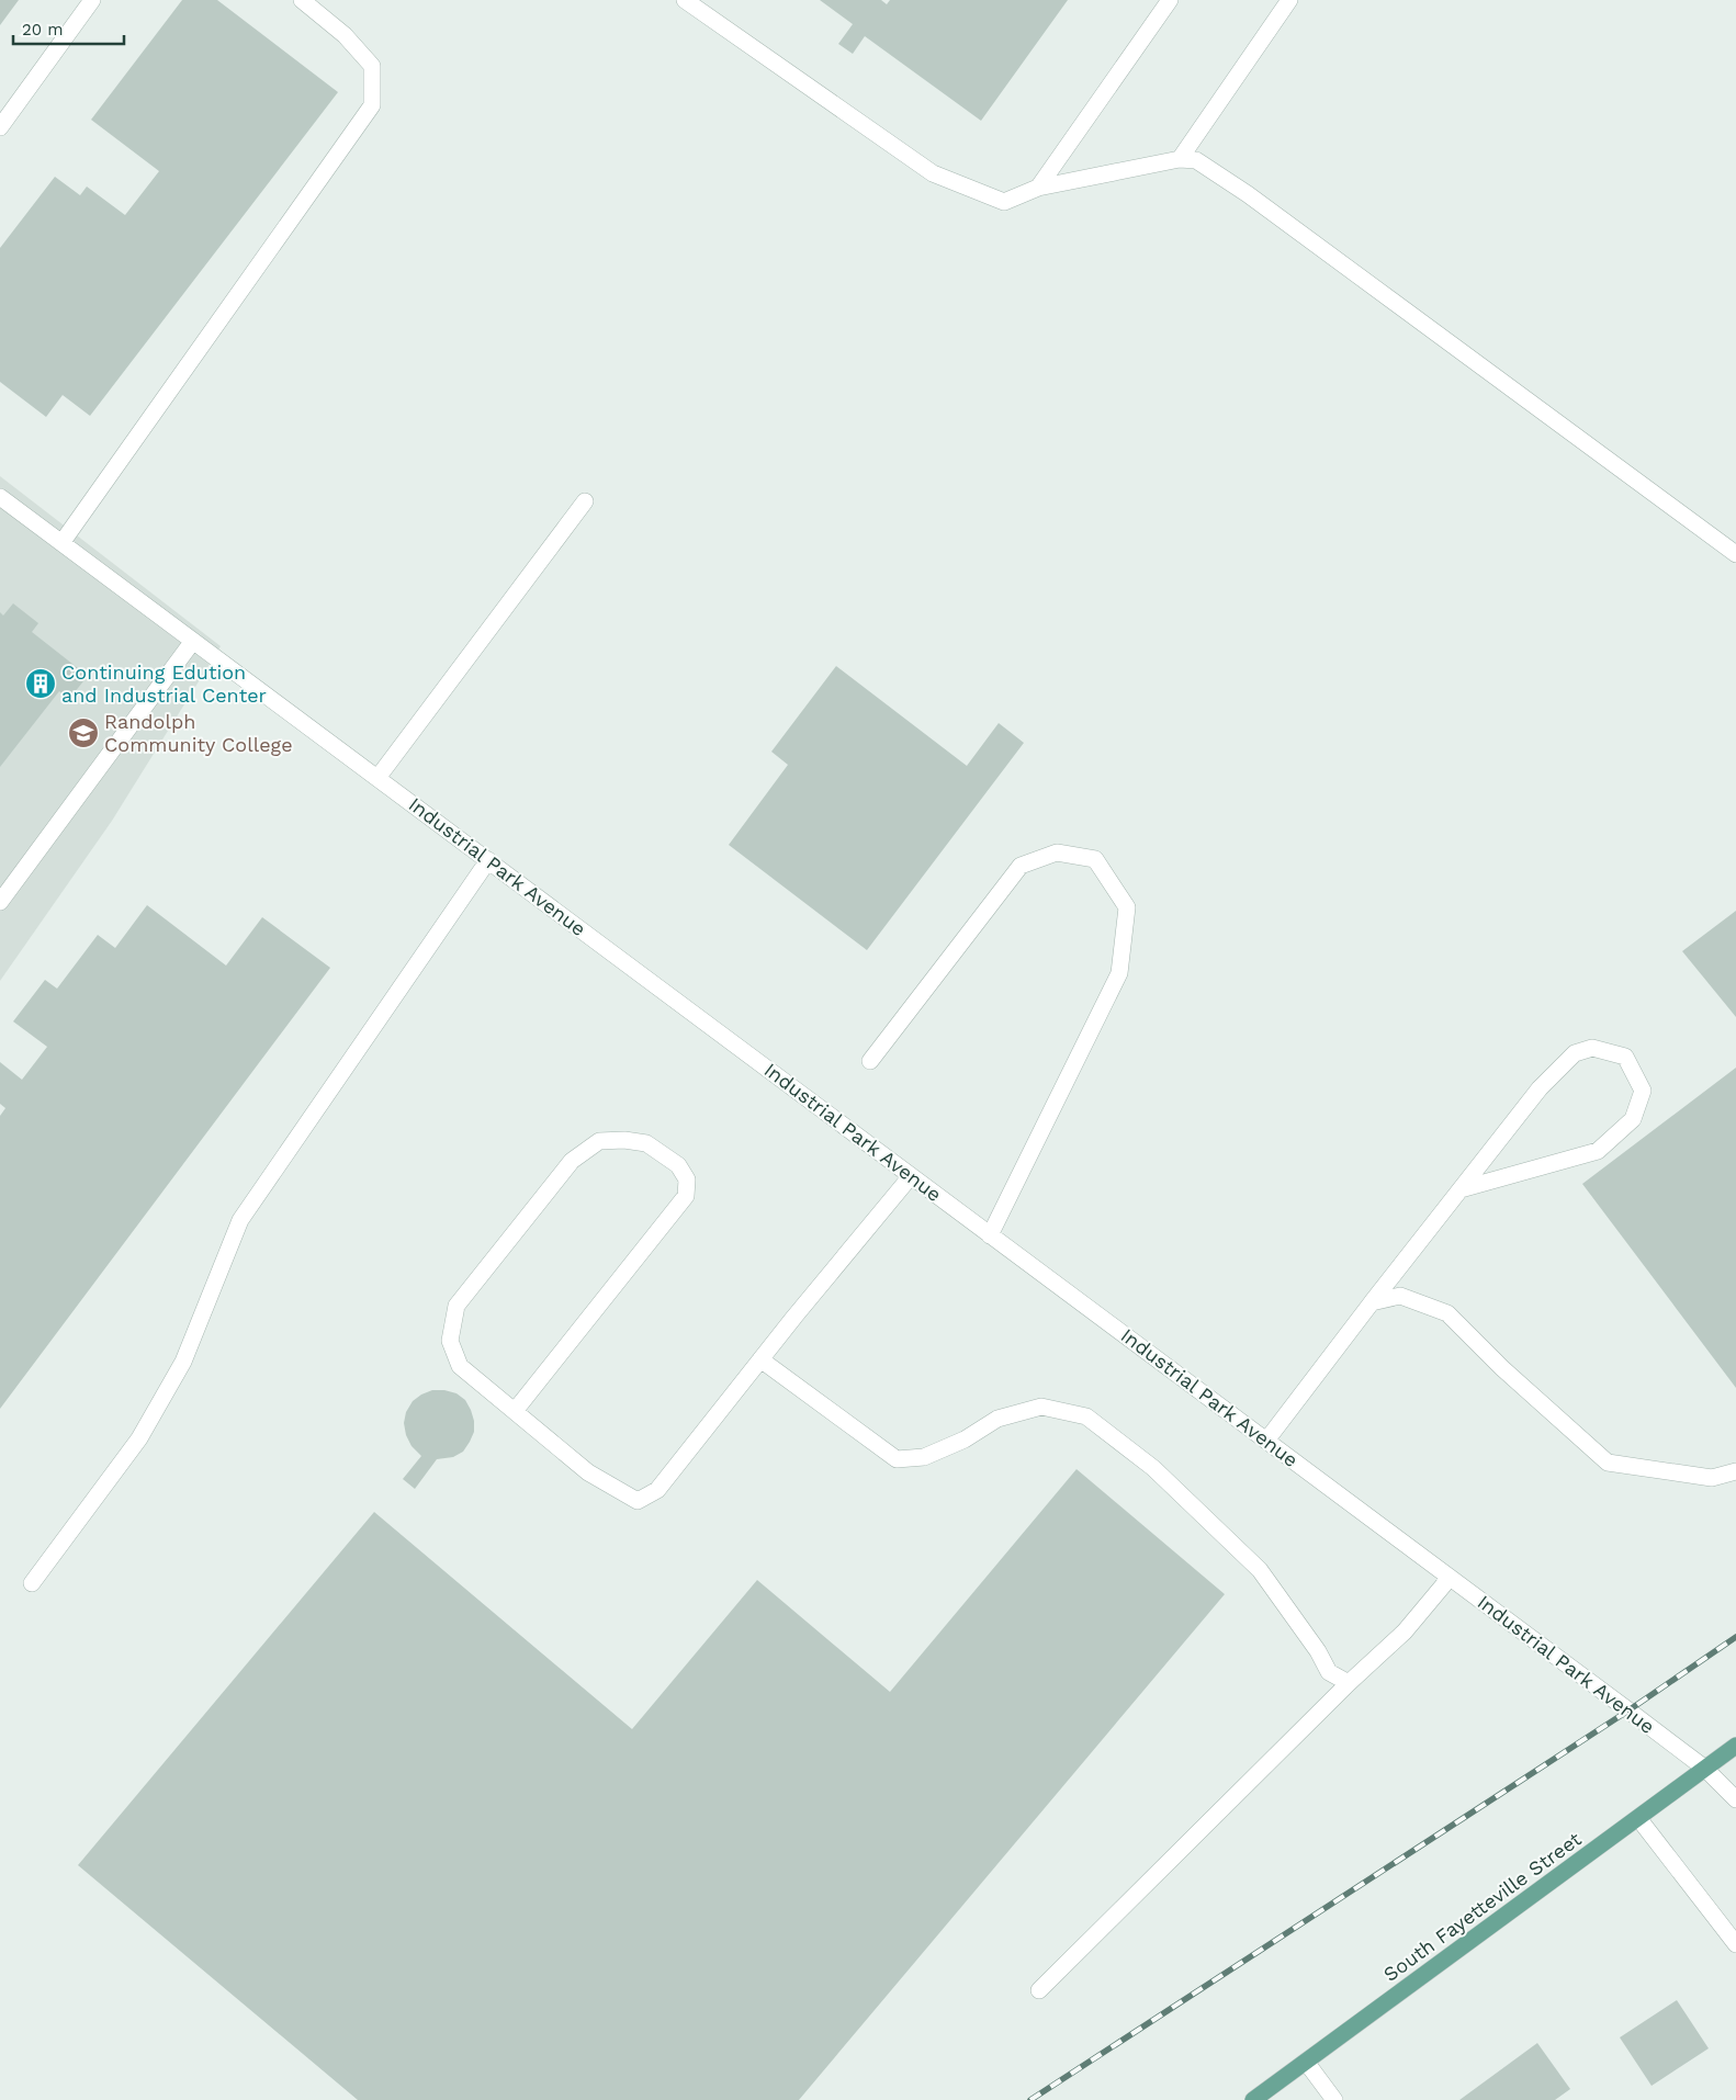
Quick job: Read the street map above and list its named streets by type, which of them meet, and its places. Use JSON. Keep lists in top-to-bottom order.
{
  "streets": {
    "main road": ["South Fayetteville Street"],
    "street": ["Industrial Park Avenue"]
  },
  "crossings": [
    ["Industrial Park Avenue", "South Fayetteville Street"]
  ],
  "places": {
    "building": ["Continuing Edution and Industrial Center"],
    "school or university": ["Randolph Community College"]
  },
  "scale_bar": "20 m"
}
